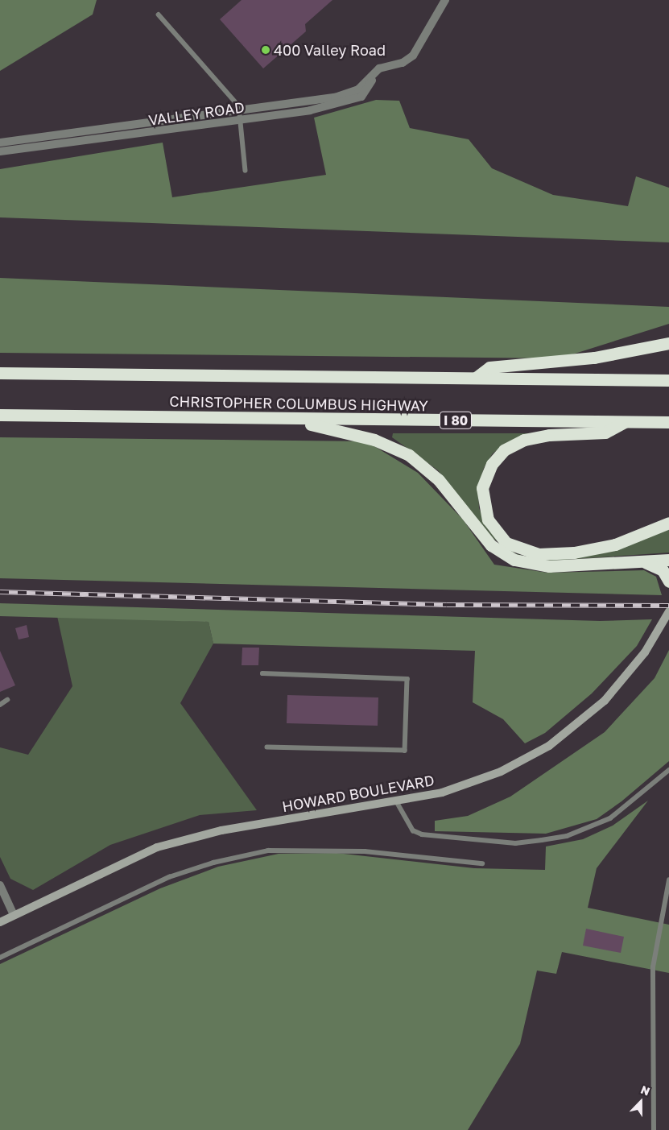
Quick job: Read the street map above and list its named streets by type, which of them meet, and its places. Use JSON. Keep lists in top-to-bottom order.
{
  "streets": {
    "highway": ["CHRISTOPHER COLUMBUS HIGHWAY", "I 80"],
    "main road": ["HOWARD BOULEVARD"],
    "street": ["VALLEY ROAD"]
  },
  "places": ["400 Valley Road"],
  "north": "top"
}
